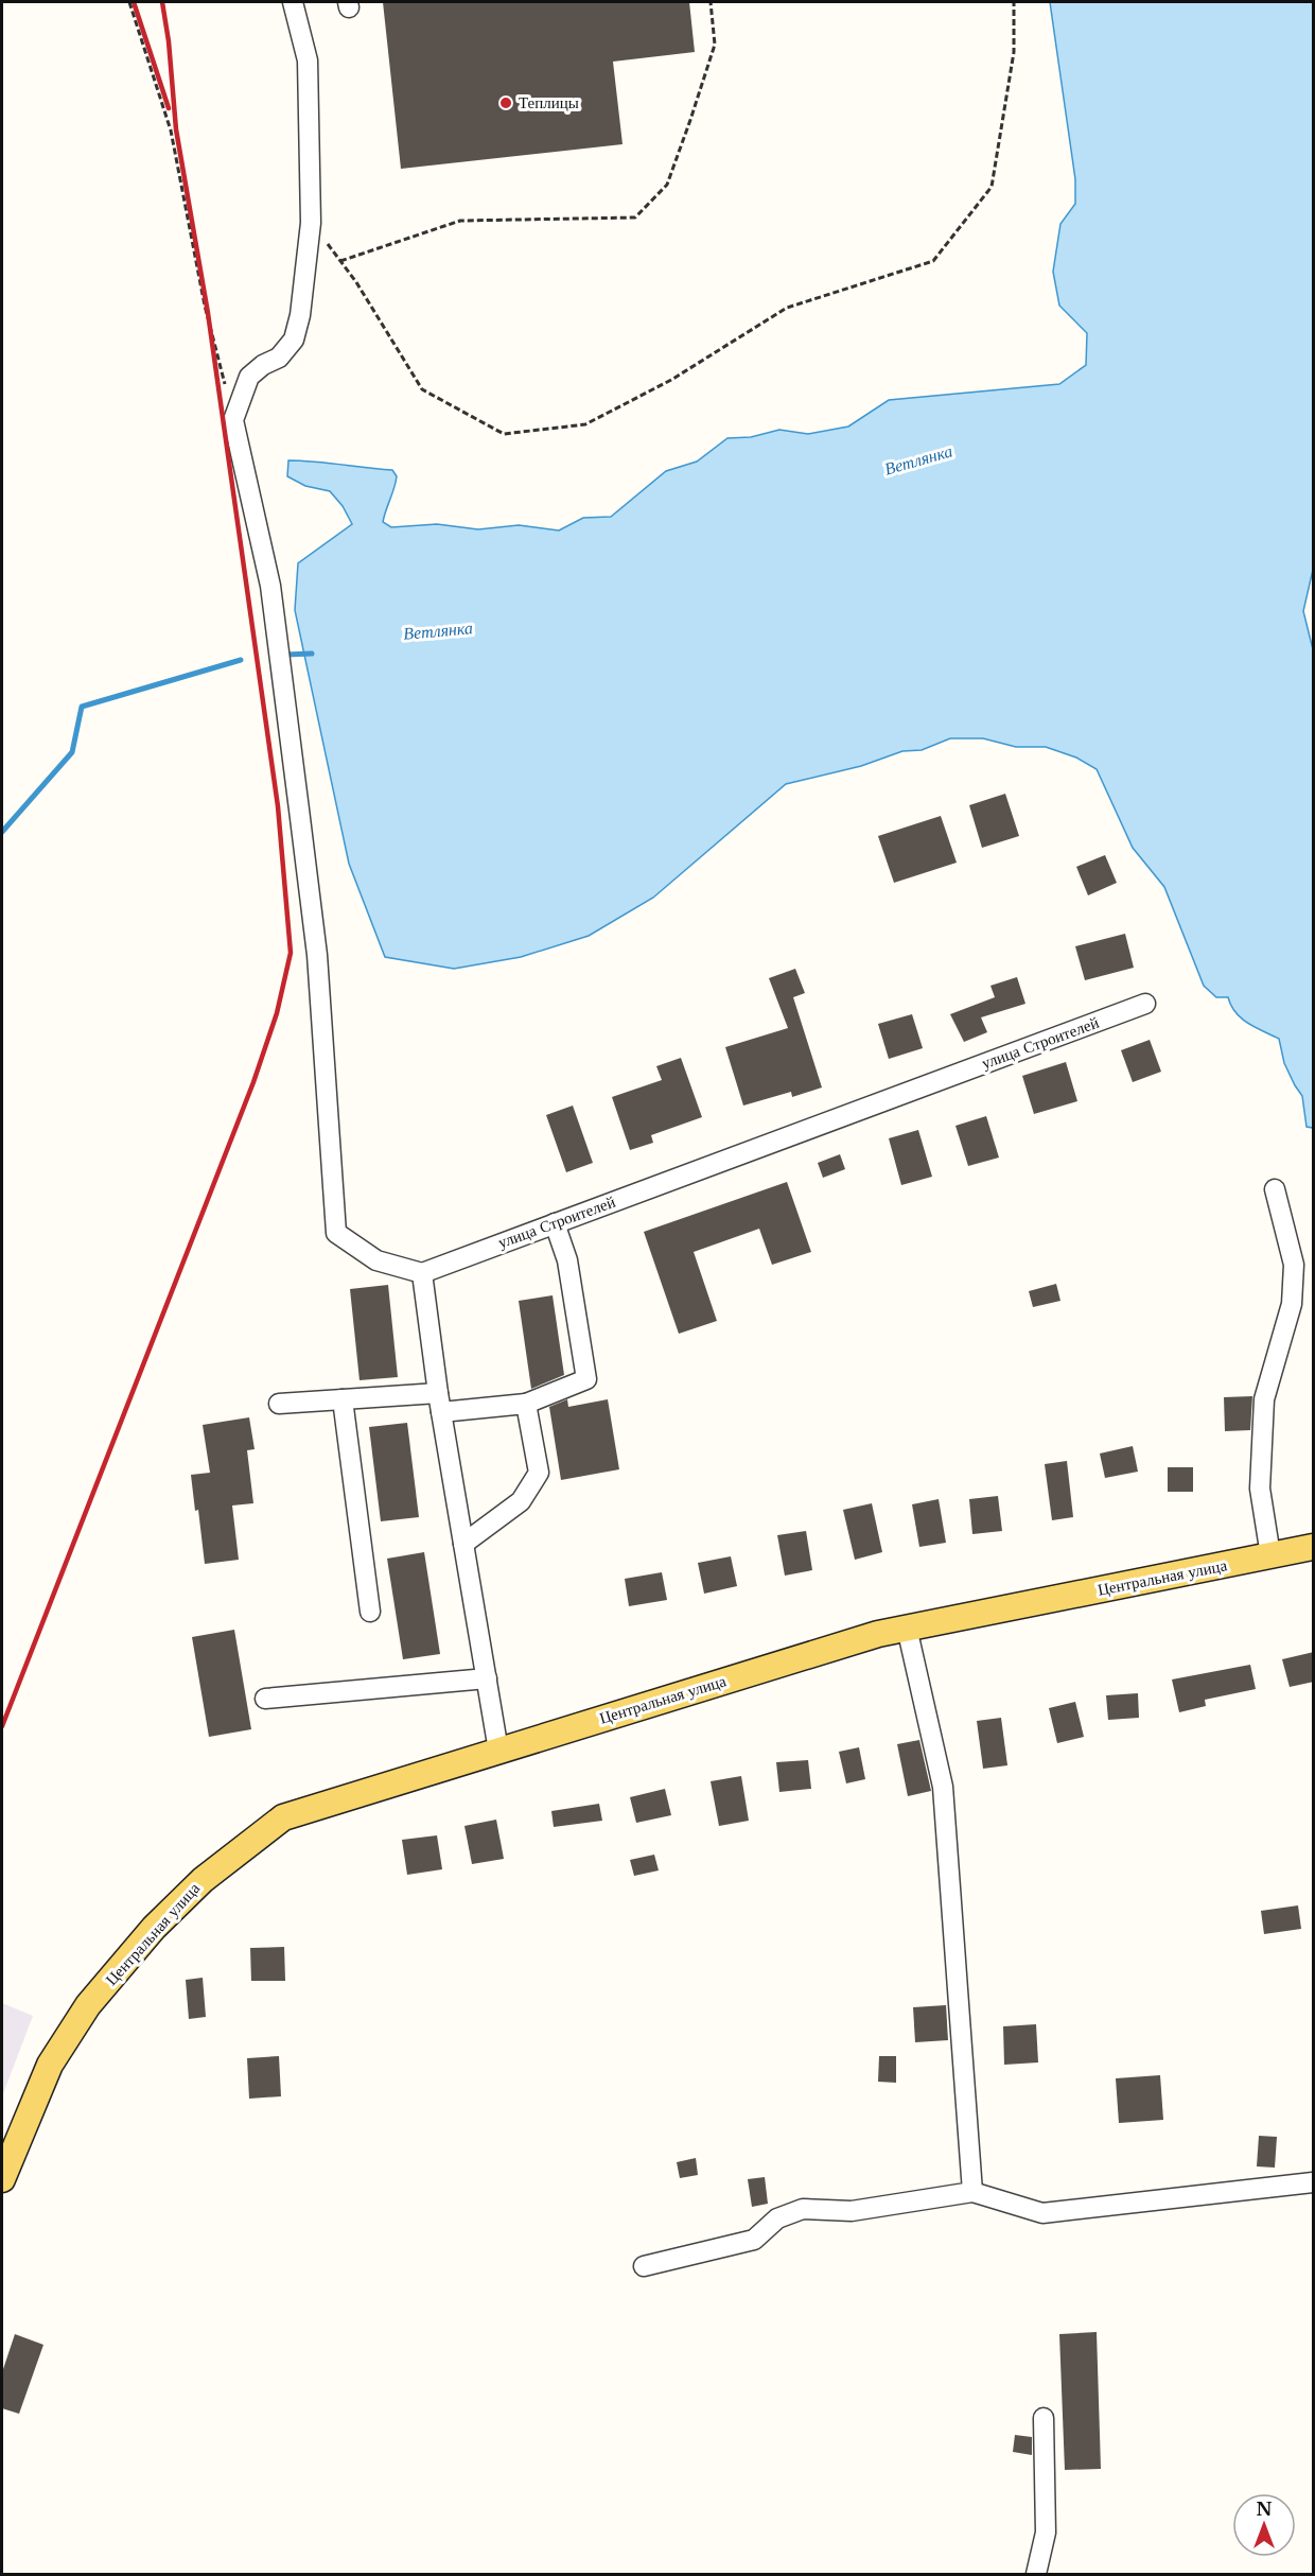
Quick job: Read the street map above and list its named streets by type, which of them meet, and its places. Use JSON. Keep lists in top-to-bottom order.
{
  "streets": {
    "main road": ["Центральная улица"],
    "street": ["улица Строителей"]
  },
  "water": ["Ветлянка"],
  "places": ["Теплицы"],
  "north": "top"
}
